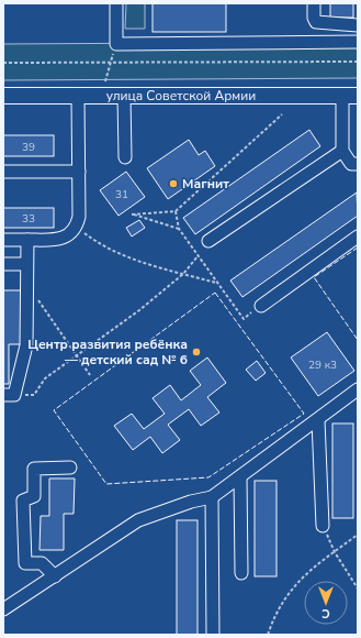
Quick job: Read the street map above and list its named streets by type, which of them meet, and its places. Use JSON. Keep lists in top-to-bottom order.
{
  "streets": {
    "main road": ["улица Советской Армии"]
  },
  "places": ["Магнит", "Центр развития ребёнка — детский сад № 6"],
  "house_numbers": [
    "39",
    "31",
    "33",
    "29 к3"
  ],
  "north": "bottom"
}
